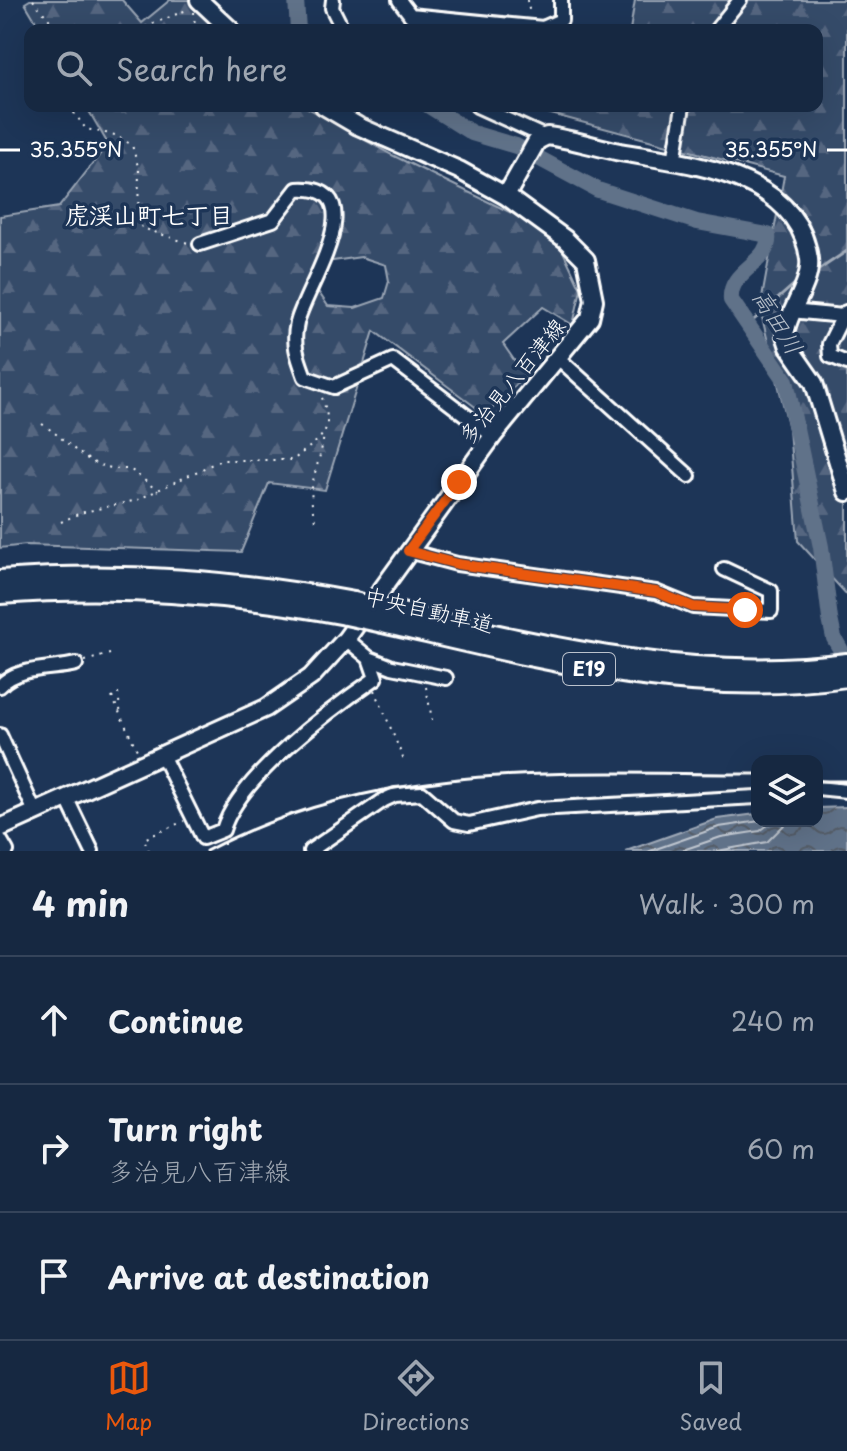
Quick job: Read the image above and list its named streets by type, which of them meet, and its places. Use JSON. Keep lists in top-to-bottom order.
{
  "streets": {
    "highway": ["中央自動車道", "E19"],
    "main road": ["多治見八百津線"]
  },
  "districts": ["虎渓山町七丁目"],
  "water": ["高田川"],
  "page": {
    "search": "Search here",
    "heading": ["4 min", "Walk · 300 m"],
    "list": [
      ["Continue", "240 m"],
      ["Turn right", "多治見八百津線", "60 m"],
      "Arrive at destination"
    ],
    "nav": ["Map", "Directions", "Saved"]
  },
  "coordinates": ["35.355°N"]
}
